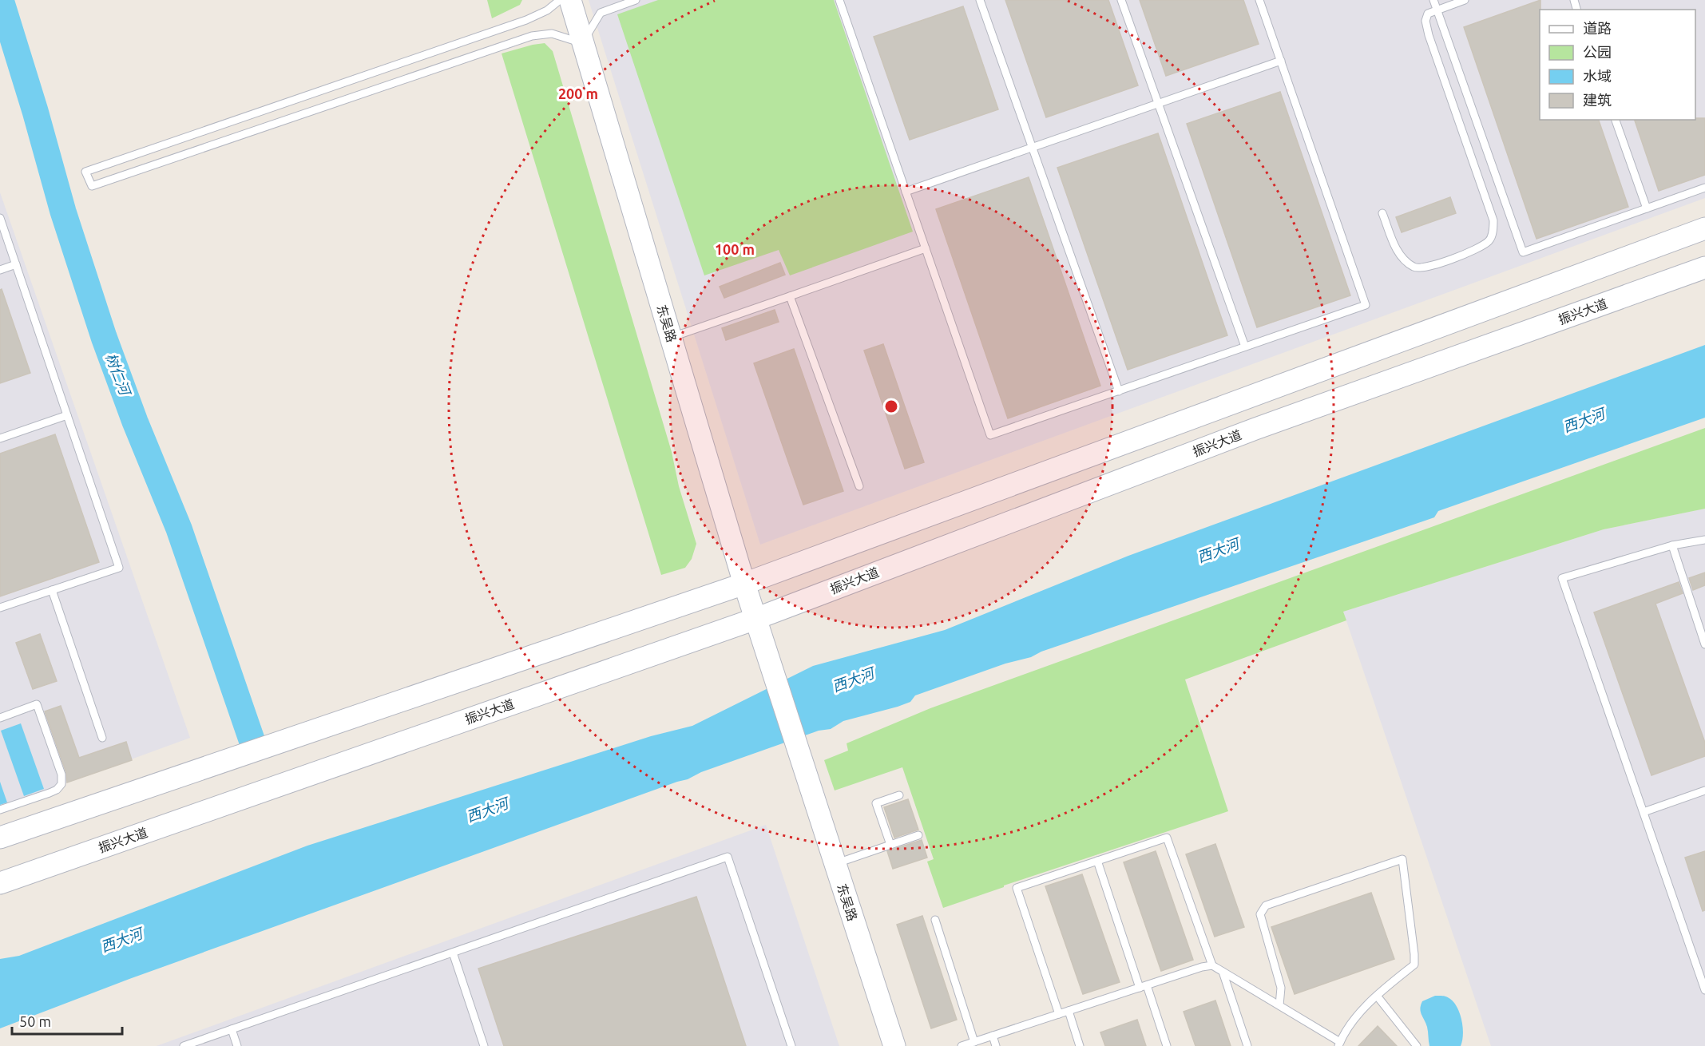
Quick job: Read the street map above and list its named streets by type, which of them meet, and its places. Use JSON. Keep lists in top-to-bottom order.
{
  "streets": {
    "main road": ["振兴大道", "东吴路"]
  },
  "crossings": [
    ["振兴大道", "东吴路"]
  ],
  "water": ["树仁河", "西大河"],
  "legend": [
    "道路",
    "公园",
    "水域",
    "建筑"
  ],
  "scale_bar": "50 m",
  "rings": ["200 m", "100 m"]
}
